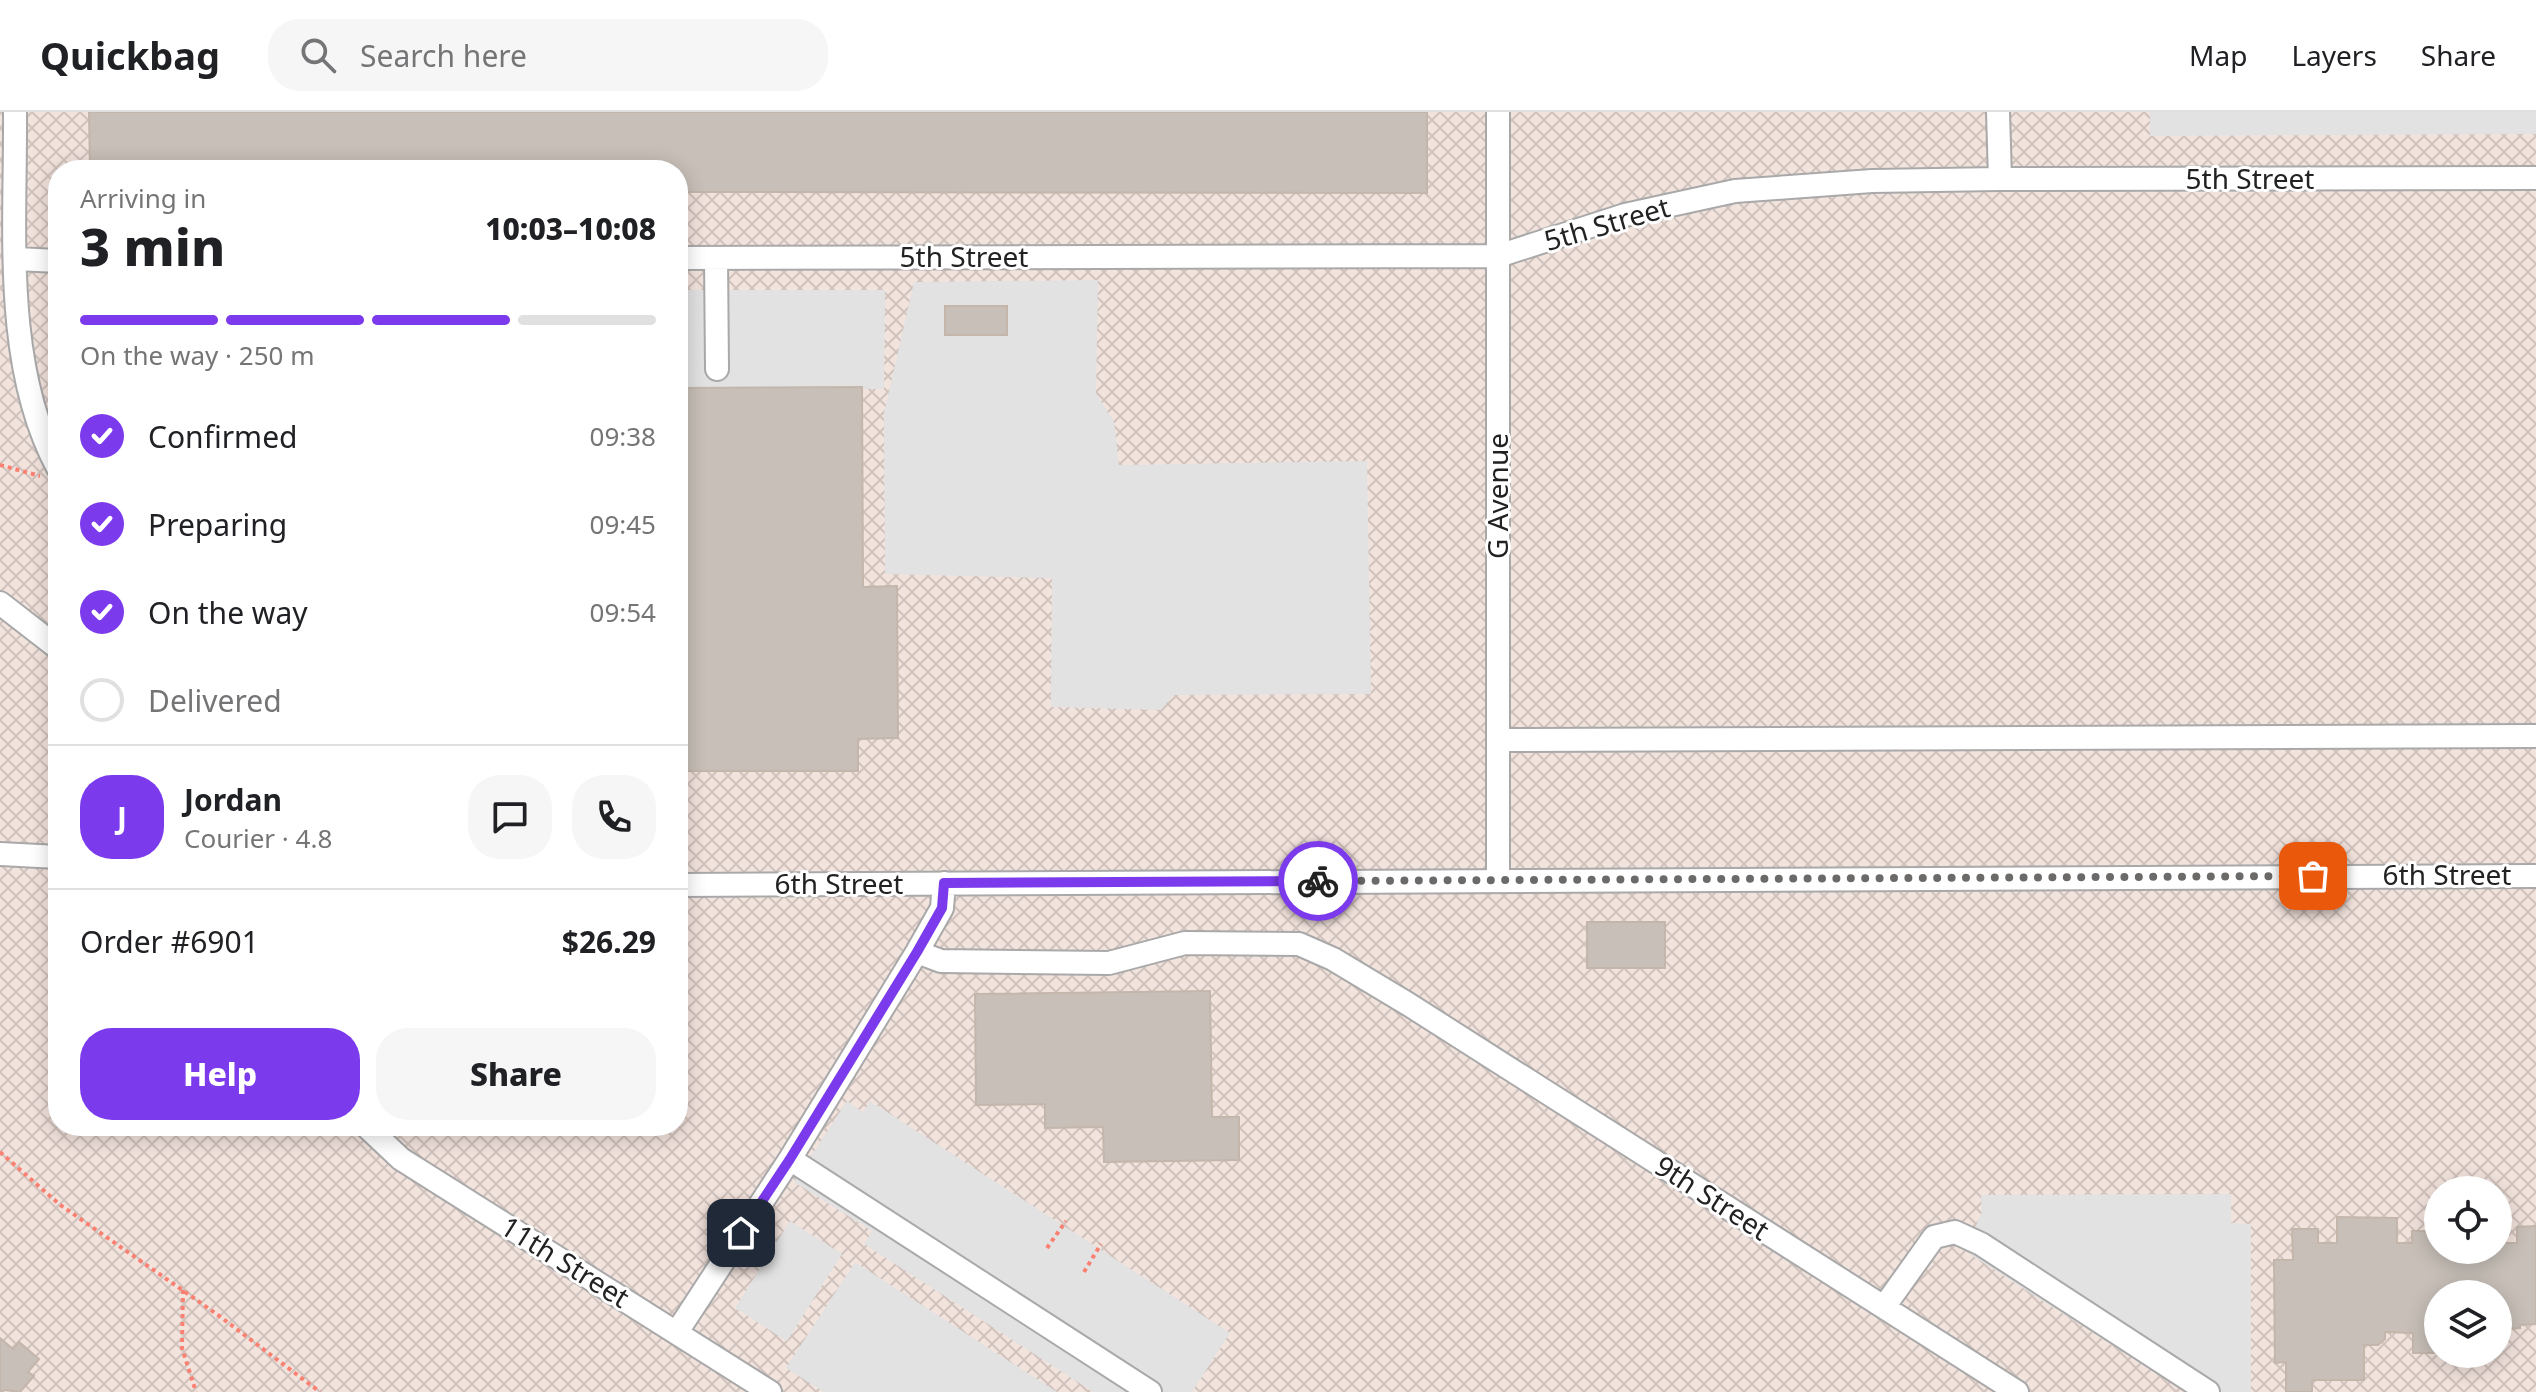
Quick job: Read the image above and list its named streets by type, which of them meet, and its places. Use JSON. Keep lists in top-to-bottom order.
{
  "streets": {
    "lane": [
      "5th Street",
      "G Avenue",
      "6th Street",
      "9th Street",
      "11th Street"
    ]
  },
  "crossings": [
    ["5th Street", "G Avenue"],
    ["G Avenue", "6th Street"]
  ],
  "page": {
    "header": "Quickbag",
    "search": "Search here",
    "nav": ["Map", "Layers", "Share"],
    "heading": ["3 min", "Arriving in", "10:03–10:08"],
    "panel": [
      "Jordan",
      "Courier · 4.8",
      "Order #6901",
      "$26.29"
    ],
    "bar": "On the way · 250 m",
    "list": [
      ["Confirmed", "09:38"],
      ["Preparing", "09:45"],
      ["On the way", "09:54"],
      "Delivered"
    ],
    "round": "J",
    "buttons": ["Help", "Share"]
  }
}
